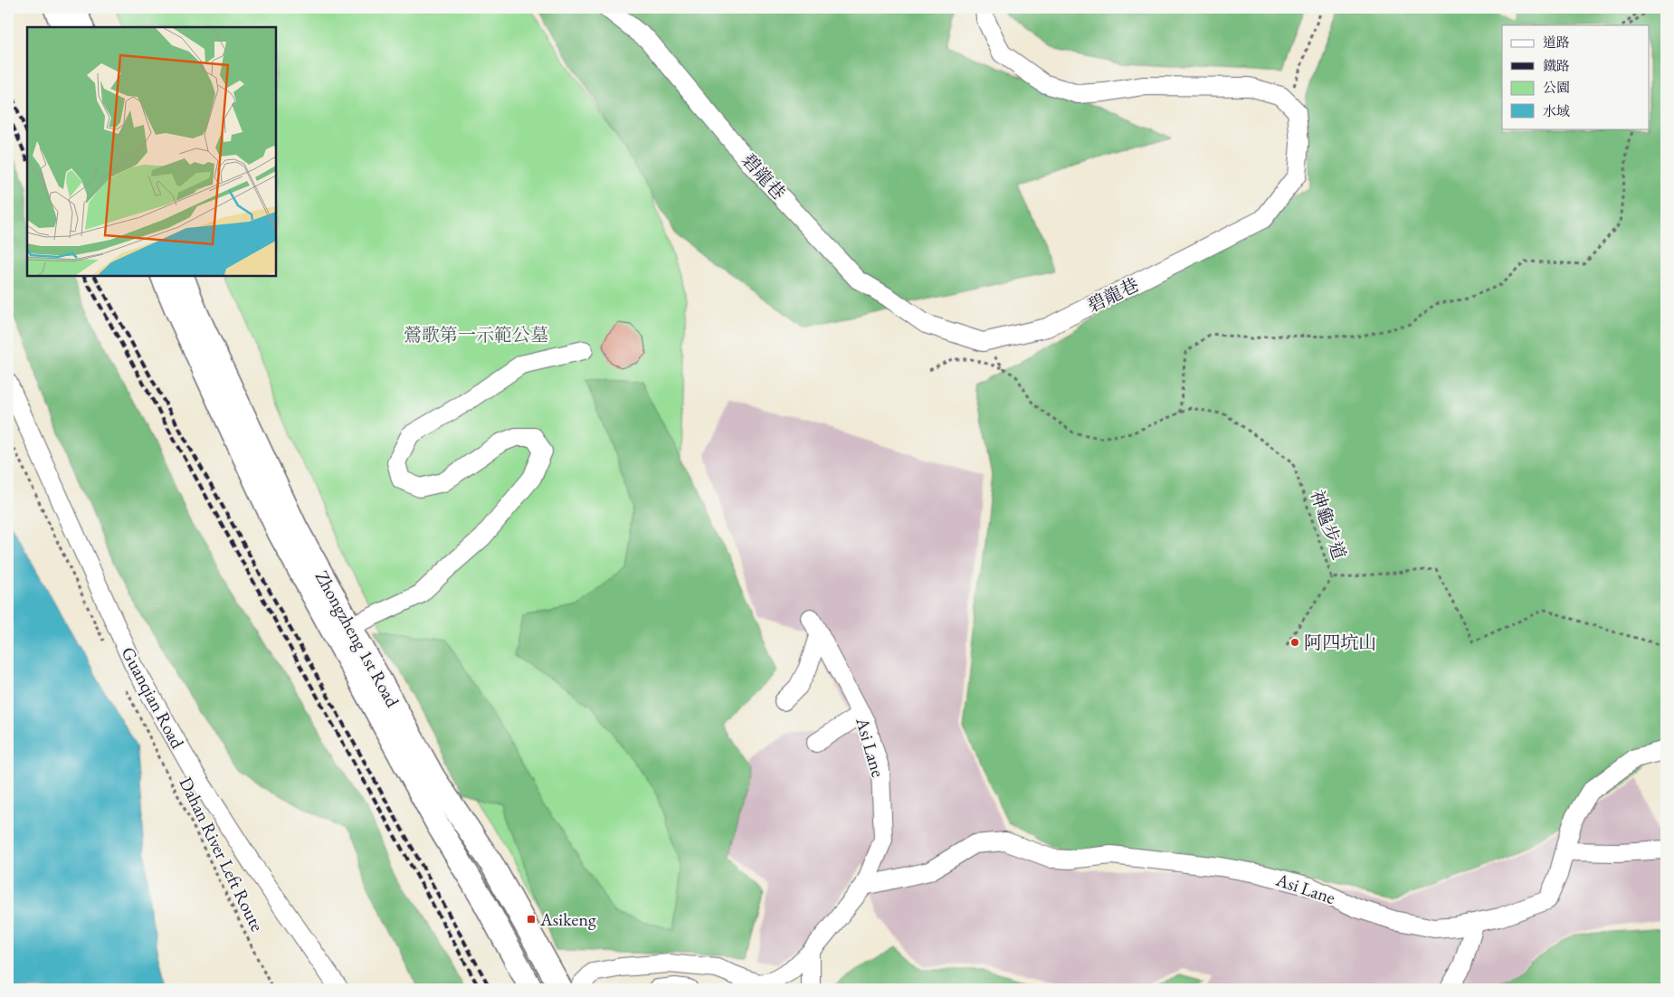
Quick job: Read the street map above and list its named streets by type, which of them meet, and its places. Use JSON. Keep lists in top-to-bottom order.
{
  "streets": {
    "main road": ["Zhongzheng 1st Road"],
    "street": ["碧龍巷", "Guanqian Road", "Asi Lane"],
    "path": ["神龜步道", "Dahan River Left Route"]
  },
  "crossings": [
    ["碧龍巷", "神龜步道"]
  ],
  "parks": ["鶯歌第一示範公墓"],
  "places": {
    "other": ["阿四坑山"],
    "transit": ["Asikeng"]
  },
  "legend": [
    "道路",
    "鐵路",
    "公園",
    "水域"
  ]
}
